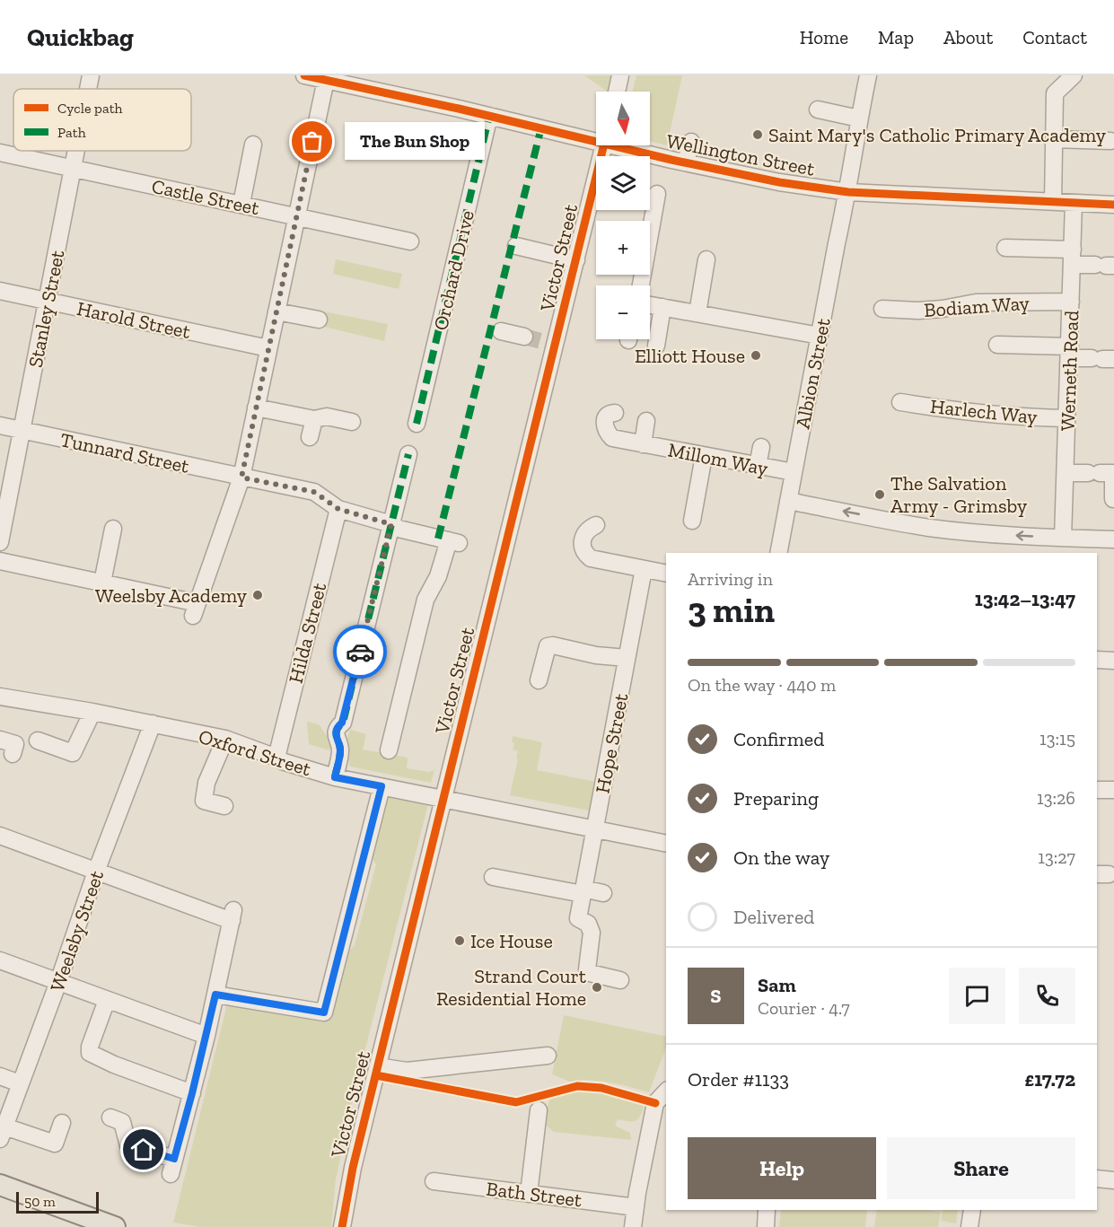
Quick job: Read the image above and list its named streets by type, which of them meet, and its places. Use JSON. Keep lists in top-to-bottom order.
{
  "streets": {
    "street": [
      "Wellington Street",
      "Castle Street",
      "Victor Street",
      "Orchard Drive",
      "Bodiam Way",
      "Stanley Street",
      "Harold Street",
      "Werneth Road",
      "Albion Street",
      "Harlech Way",
      "Tunnard Street",
      "Millom Way",
      "Hilda Street",
      "Hope Street",
      "Oxford Street",
      "Weelsby Street",
      "Bath Street"
    ]
  },
  "crossings": [
    ["Wellington Street", "Orchard Drive"],
    ["Wellington Street", "Werneth Road"],
    ["Wellington Street", "Albion Street"],
    ["Castle Street", "Stanley Street"],
    ["Victor Street", "Oxford Street"],
    ["Bodiam Way", "Werneth Road"],
    ["Stanley Street", "Harold Street"],
    ["Stanley Street", "Tunnard Street"],
    ["Werneth Road", "Harlech Way"],
    ["Albion Street", "Millom Way"],
    ["Tunnard Street", "Hilda Street"],
    ["Hilda Street", "Oxford Street"],
    ["Hope Street", "Oxford Street"],
    ["Oxford Street", "Weelsby Street"]
  ],
  "places": [
    "Saint Mary's Catholic Primary Academy",
    "The Bun Shop",
    "Elliott House",
    "The Salvation Army - Grimsby",
    "Weelsby Academy",
    "Ice House",
    "Strand Court Residential Home"
  ],
  "legend": ["Cycle path", "Path"],
  "scale_bar": "50 m",
  "north": "bottom",
  "page": {
    "header": "Quickbag",
    "nav": [
      "Home",
      "Map",
      "About",
      "Contact"
    ],
    "map_buttons": ["+", "−"],
    "bubble": "The Bun Shop",
    "heading": ["3 min", "Arriving in", "13:42–13:47"],
    "panel": [
      "Sam",
      "Courier · 4.7",
      "Order #1133",
      "£17.72"
    ],
    "bar": "On the way · 440 m",
    "list": [
      ["Confirmed", "13:15"],
      ["Preparing", "13:26"],
      ["On the way", "13:27"],
      "Delivered"
    ],
    "round": "S",
    "buttons": ["Help", "Share"],
    "scale": "50 m"
  }
}
